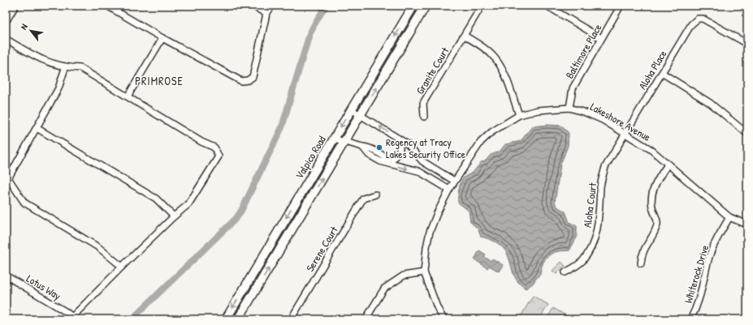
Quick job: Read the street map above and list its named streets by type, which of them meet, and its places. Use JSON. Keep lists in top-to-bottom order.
{
  "streets": {
    "main road": ["Valpico Road"],
    "street": [
      "Baltimore Place",
      "Aloha Place",
      "Granite Court",
      "Lakeshore Avenue",
      "Aloha Court",
      "Serene Court",
      "Whiterock Drive",
      "Lotus Way"
    ]
  },
  "crossings": [
    ["Baltimore Place", "Lakeshore Avenue"],
    ["Aloha Place", "Lakeshore Avenue"],
    ["Aloha Place", "Aloha Court"],
    ["Lakeshore Avenue", "Aloha Court"],
    ["Lakeshore Avenue", "Whiterock Drive"]
  ],
  "districts": ["PRIMROSE"],
  "places": ["Regency at Tracy Lakes Security Office"],
  "north": "top left"
}
